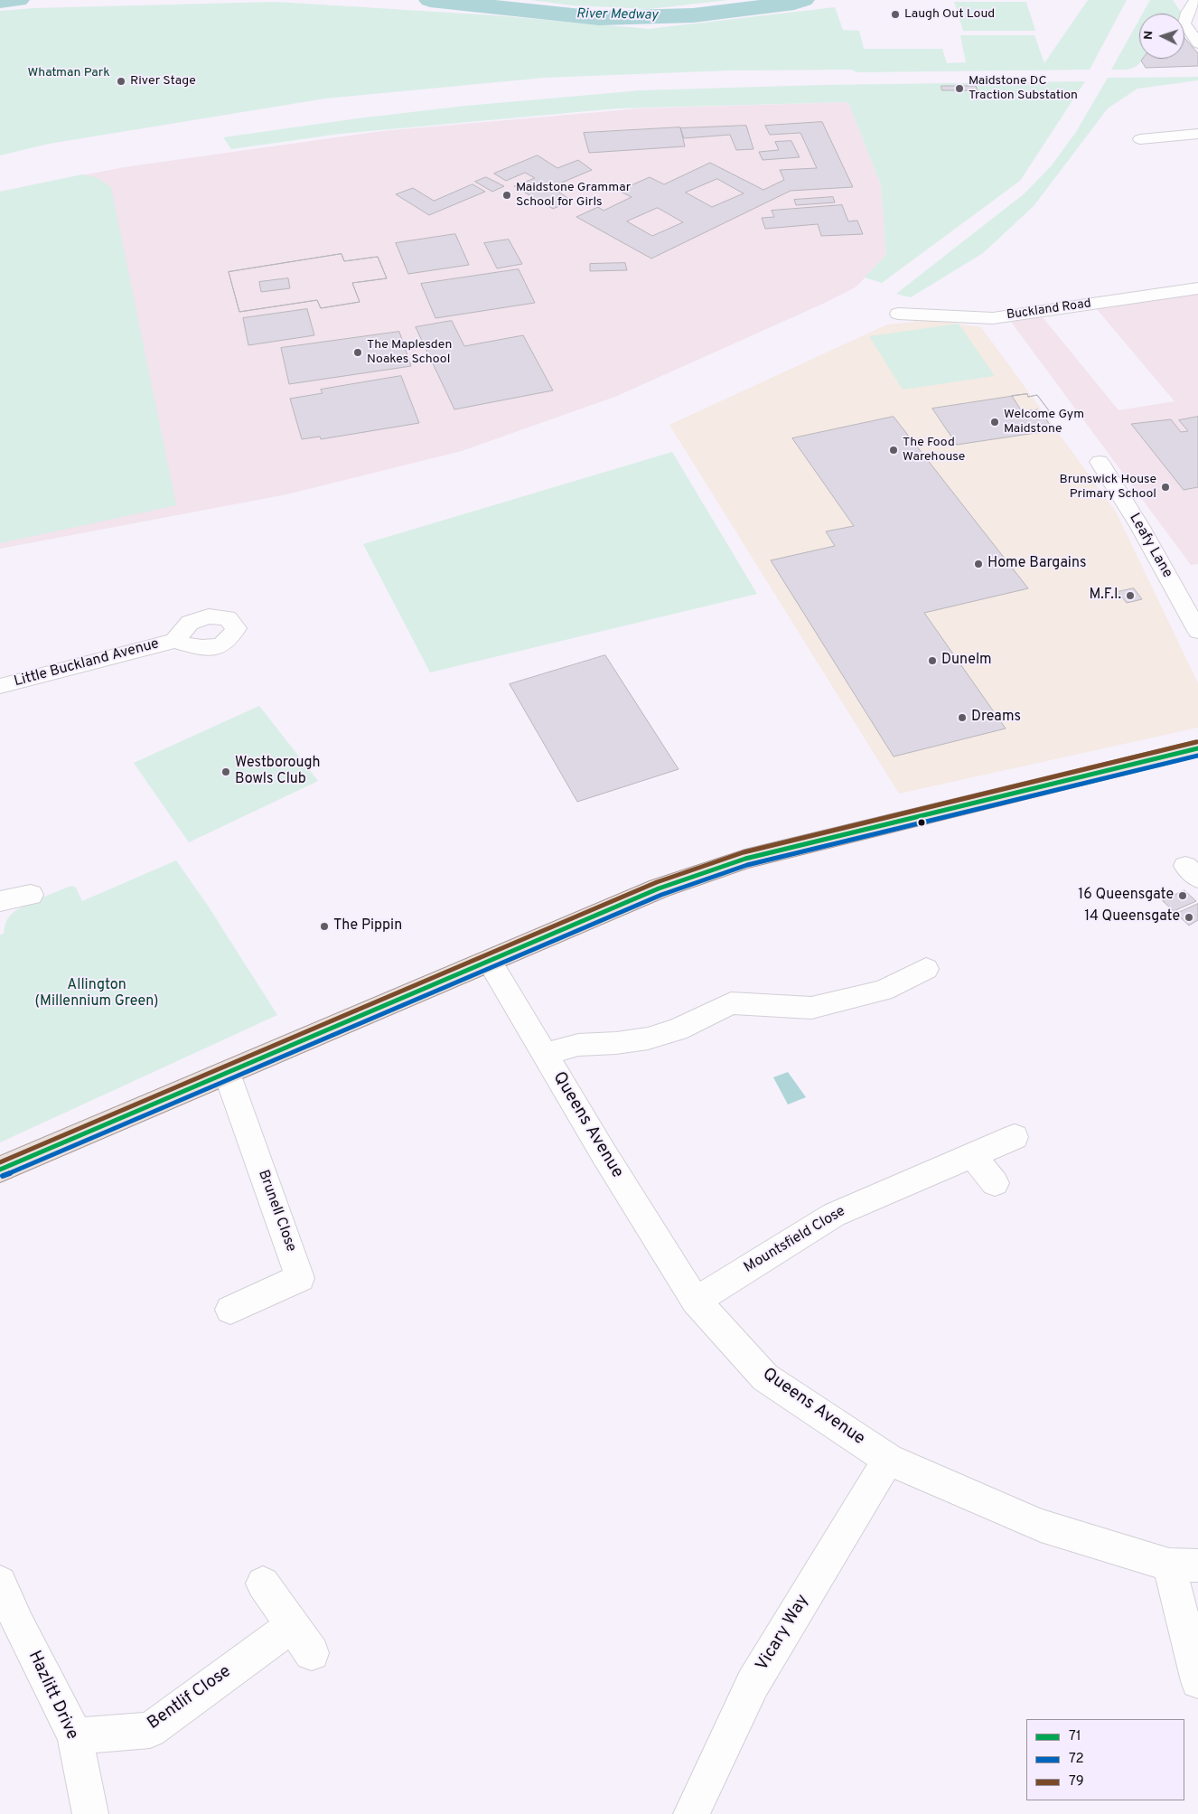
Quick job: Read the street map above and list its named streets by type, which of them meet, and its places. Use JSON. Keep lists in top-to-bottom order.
{
  "streets": {
    "street": [
      "Buckland Road",
      "Leafy Lane",
      "Little Buckland Avenue",
      "Queens Avenue",
      "Brunell Close",
      "Mountsfield Close",
      "Vicary Way",
      "Hazlitt Drive",
      "Bentlif Close"
    ]
  },
  "crossings": [
    ["Queens Avenue", "Mountsfield Close"],
    ["Queens Avenue", "Vicary Way"],
    ["Hazlitt Drive", "Bentlif Close"]
  ],
  "water": ["River Medway"],
  "parks": ["Whatman Park", "Allington (Millennium Green)"],
  "places": [
    "Laugh Out Loud",
    "River Stage",
    "Maidstone DC Traction Substation",
    "Maidstone Grammar School for Girls",
    "The Maplesden Noakes School",
    "Welcome Gym Maidstone",
    "The Food Warehouse",
    "Brunswick House Primary School",
    "Home Bargains",
    "M.F.I.",
    "Dunelm",
    "Dreams",
    "Westborough Bowls Club",
    "16 Queensgate",
    "14 Queensgate",
    "The Pippin"
  ],
  "lines": ["transit line 79", "transit line 71", "transit line 72"],
  "legend": ["71", "72", "79"],
  "north": "left"
}
